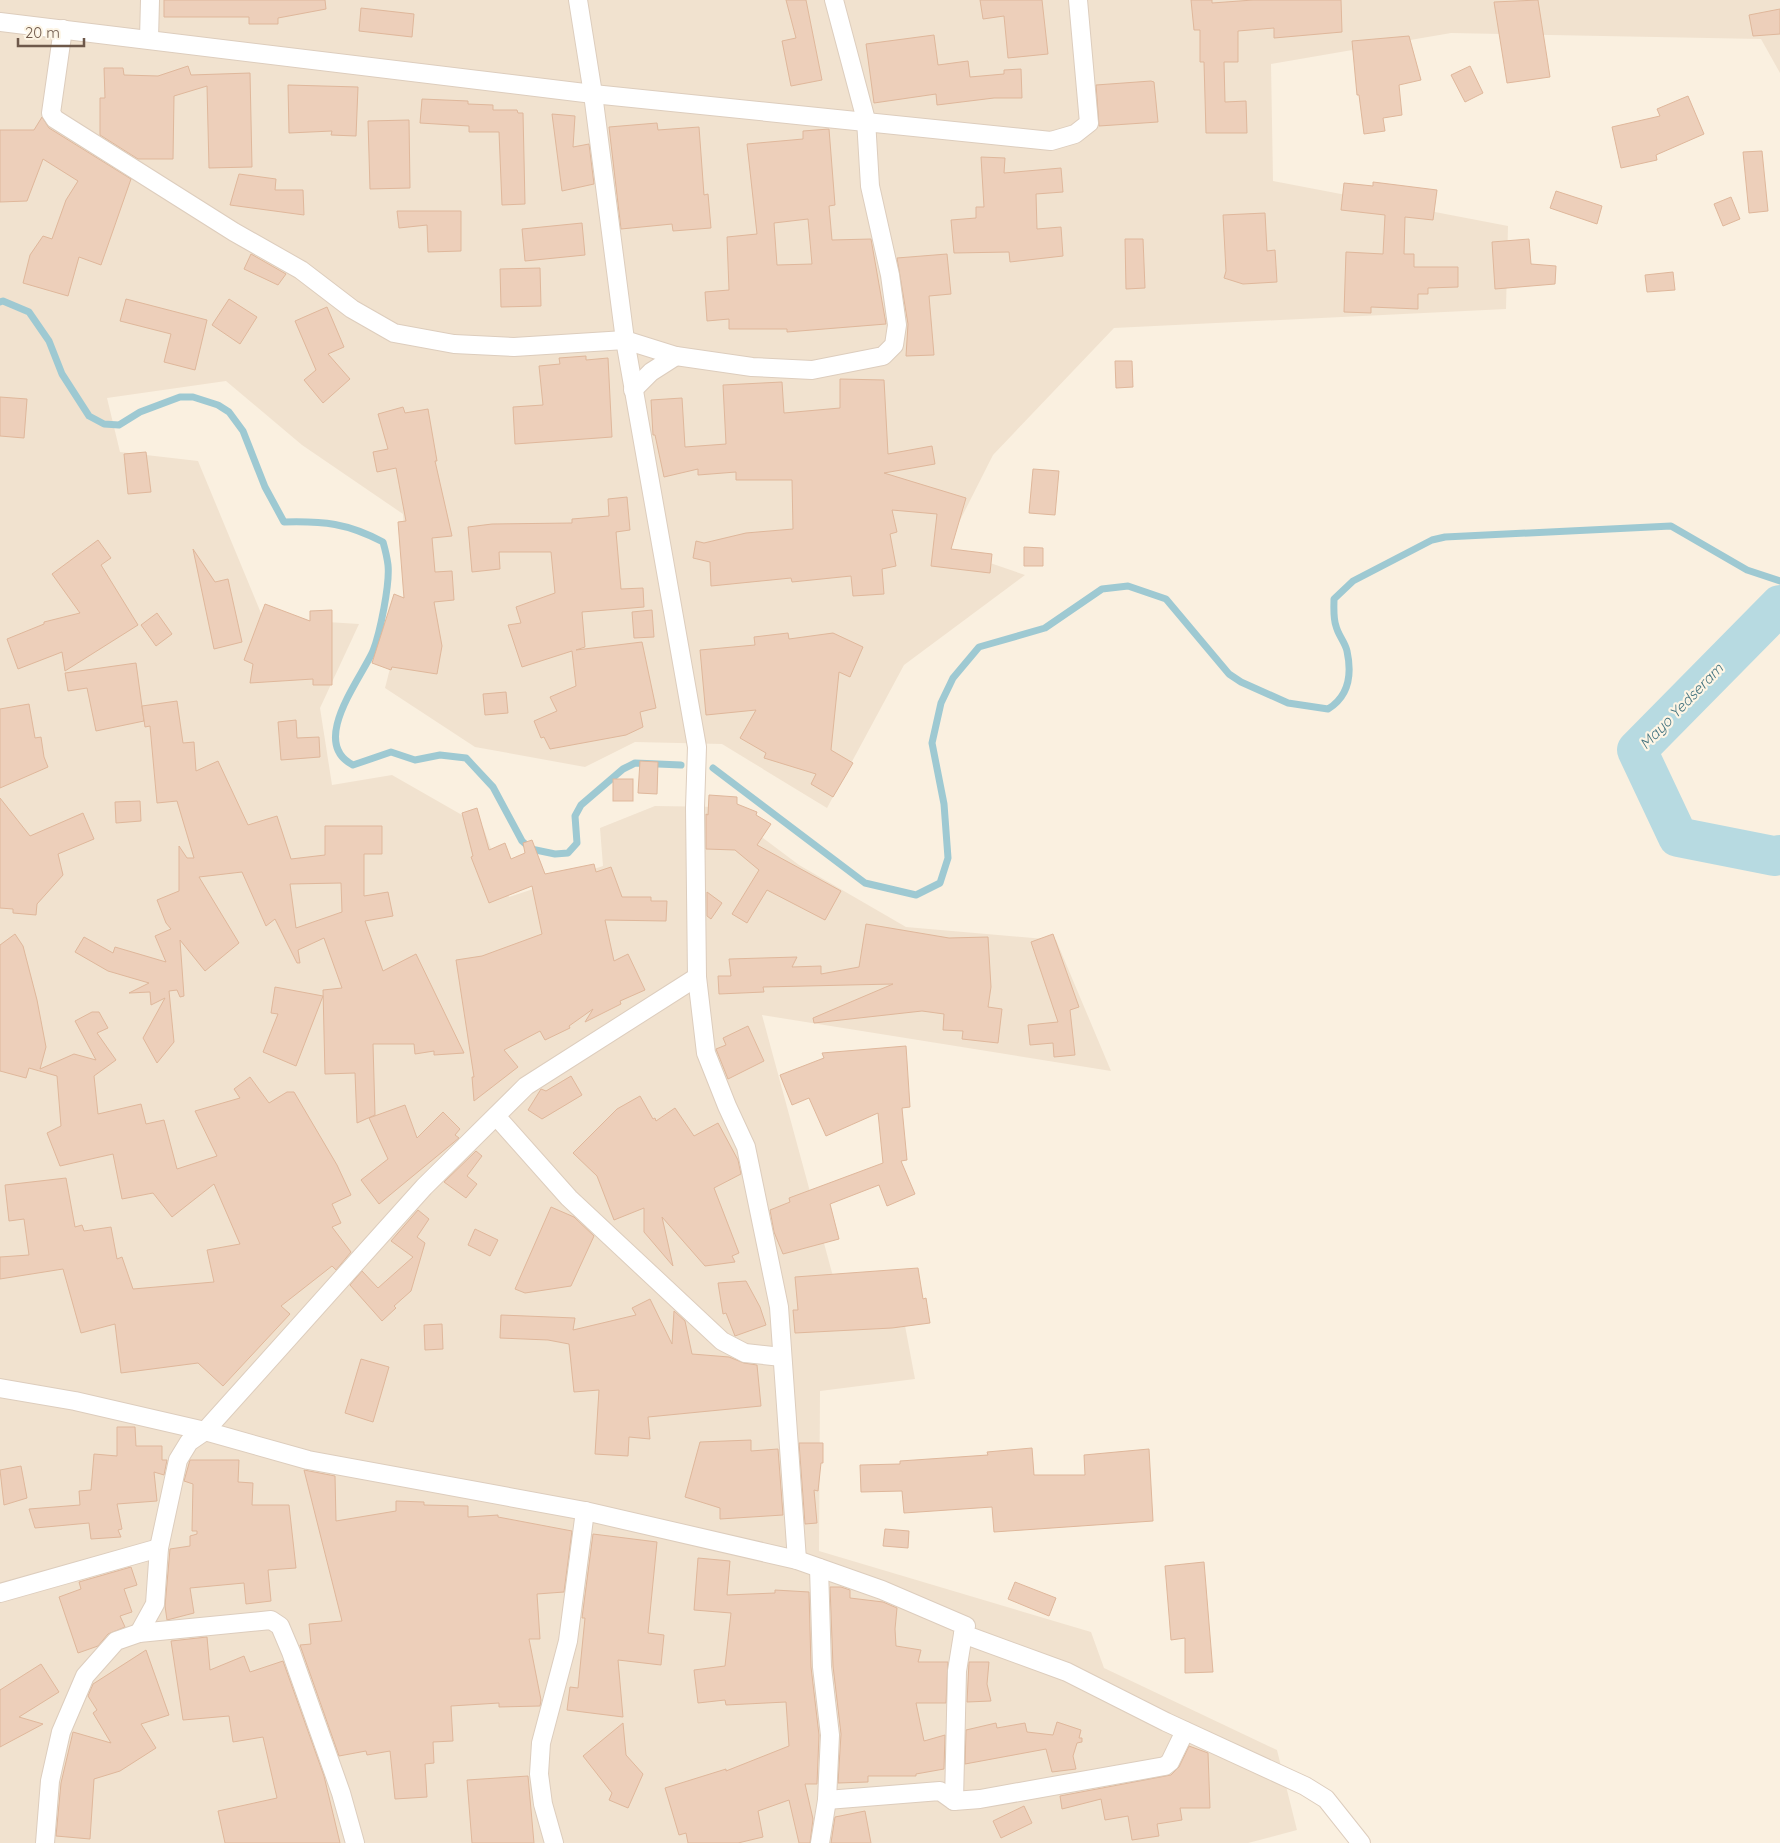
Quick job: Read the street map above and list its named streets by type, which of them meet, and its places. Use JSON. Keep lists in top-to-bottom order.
{
  "water": ["Mayo Yedseram"],
  "scale_bar": "20 m"
}
